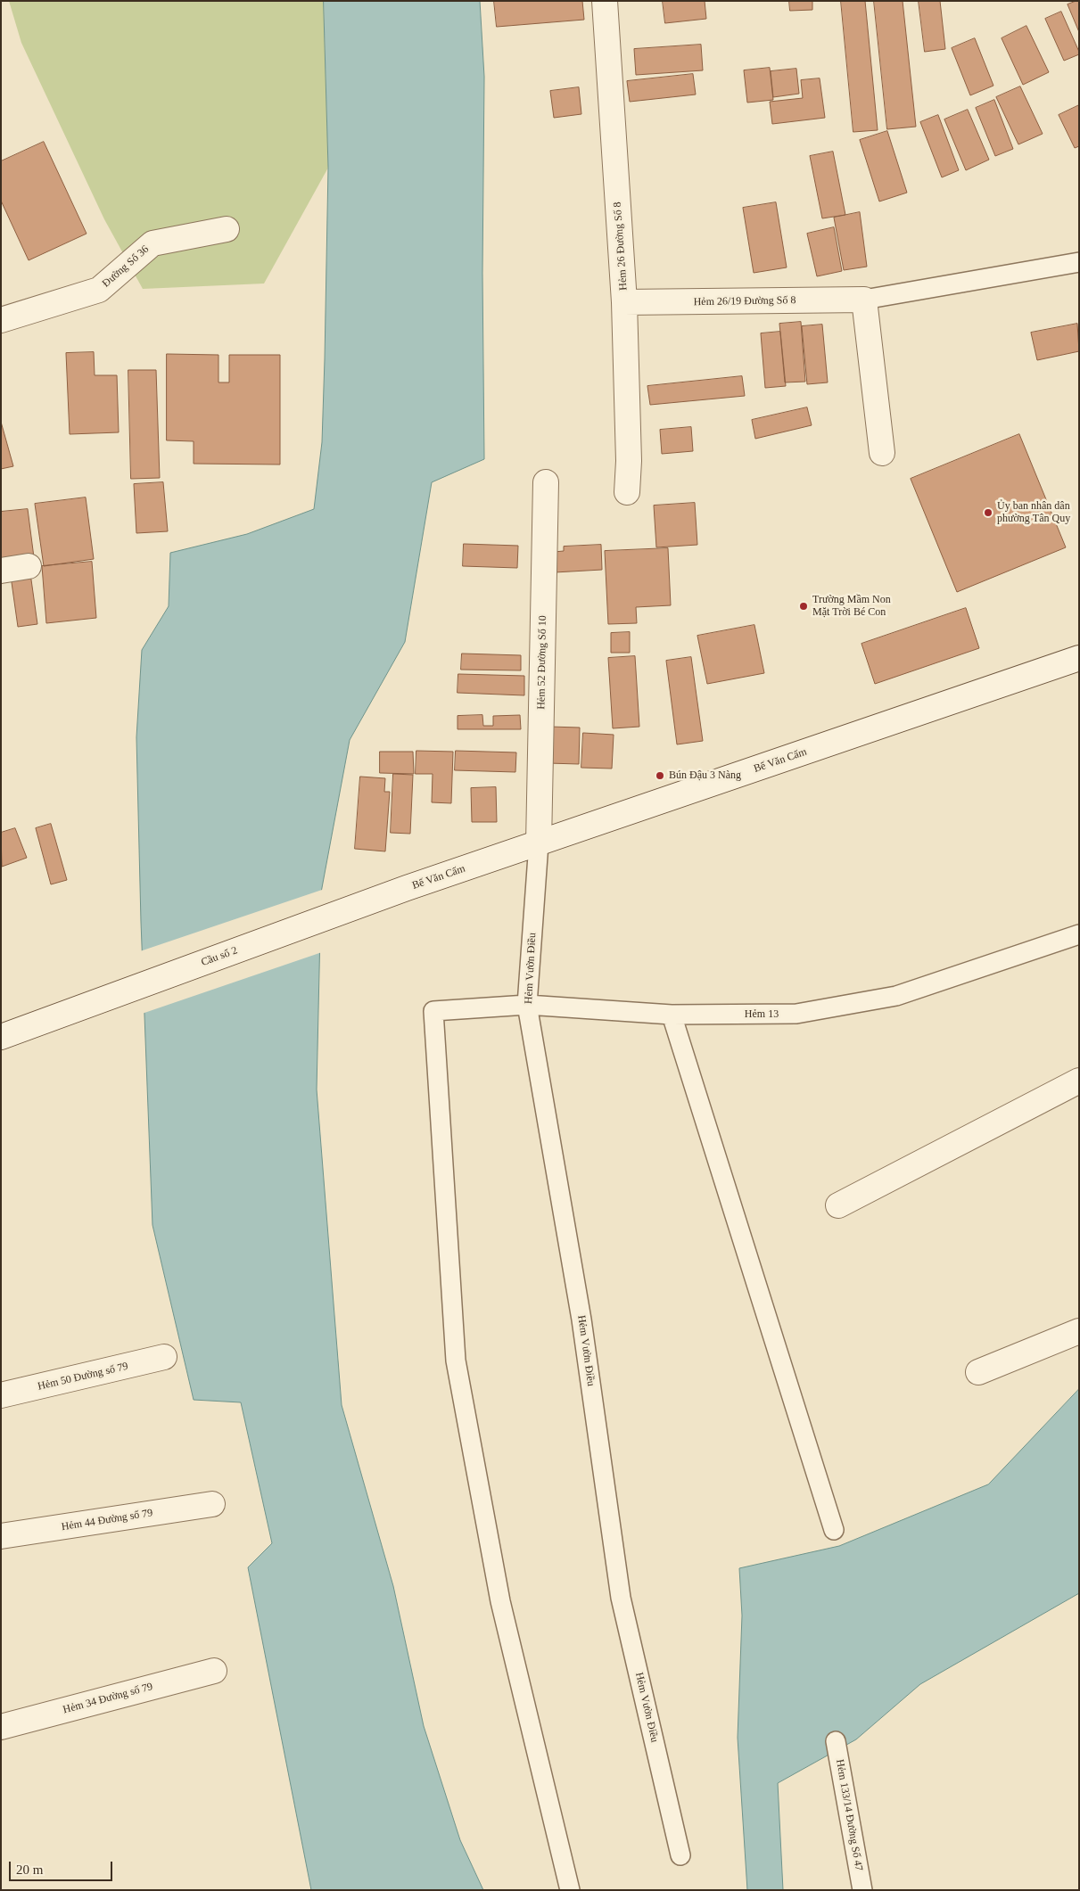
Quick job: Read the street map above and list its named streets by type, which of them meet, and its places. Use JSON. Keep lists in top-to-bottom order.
{
  "streets": {
    "street": [
      "Hẻm 26 Đường Số 8",
      "Đường Số 36",
      "Hẻm 26/19 Đường Số 8",
      "Hẻm 52 Đường Số 10",
      "Bế Văn Cấm",
      "Cầu số 2",
      "Hẻm 50 Đường số 79",
      "Hẻm 44 Đường số 79",
      "Hẻm 34 Đường số 79"
    ],
    "lane": ["Hẻm Vườn Điều", "Hẻm 13", "Hẻm 133/14 Đường Số 47"]
  },
  "crossings": [
    ["Hẻm 26 Đường Số 8", "Hẻm 26/19 Đường Số 8"],
    ["Hẻm 52 Đường Số 10", "Bế Văn Cấm"],
    ["Hẻm 52 Đường Số 10", "Hẻm Vườn Điều"],
    ["Bế Văn Cấm", "Cầu số 2"],
    ["Bế Văn Cấm", "Hẻm Vườn Điều"],
    ["Hẻm Vườn Điều", "Hẻm 13"]
  ],
  "places": ["Ủy ban nhân dân phường Tân Quy", "Trường Mầm Non Mặt Trời Bé Con", "Bún Đậu 3 Nàng"],
  "scale_bar": "20 m"
}
